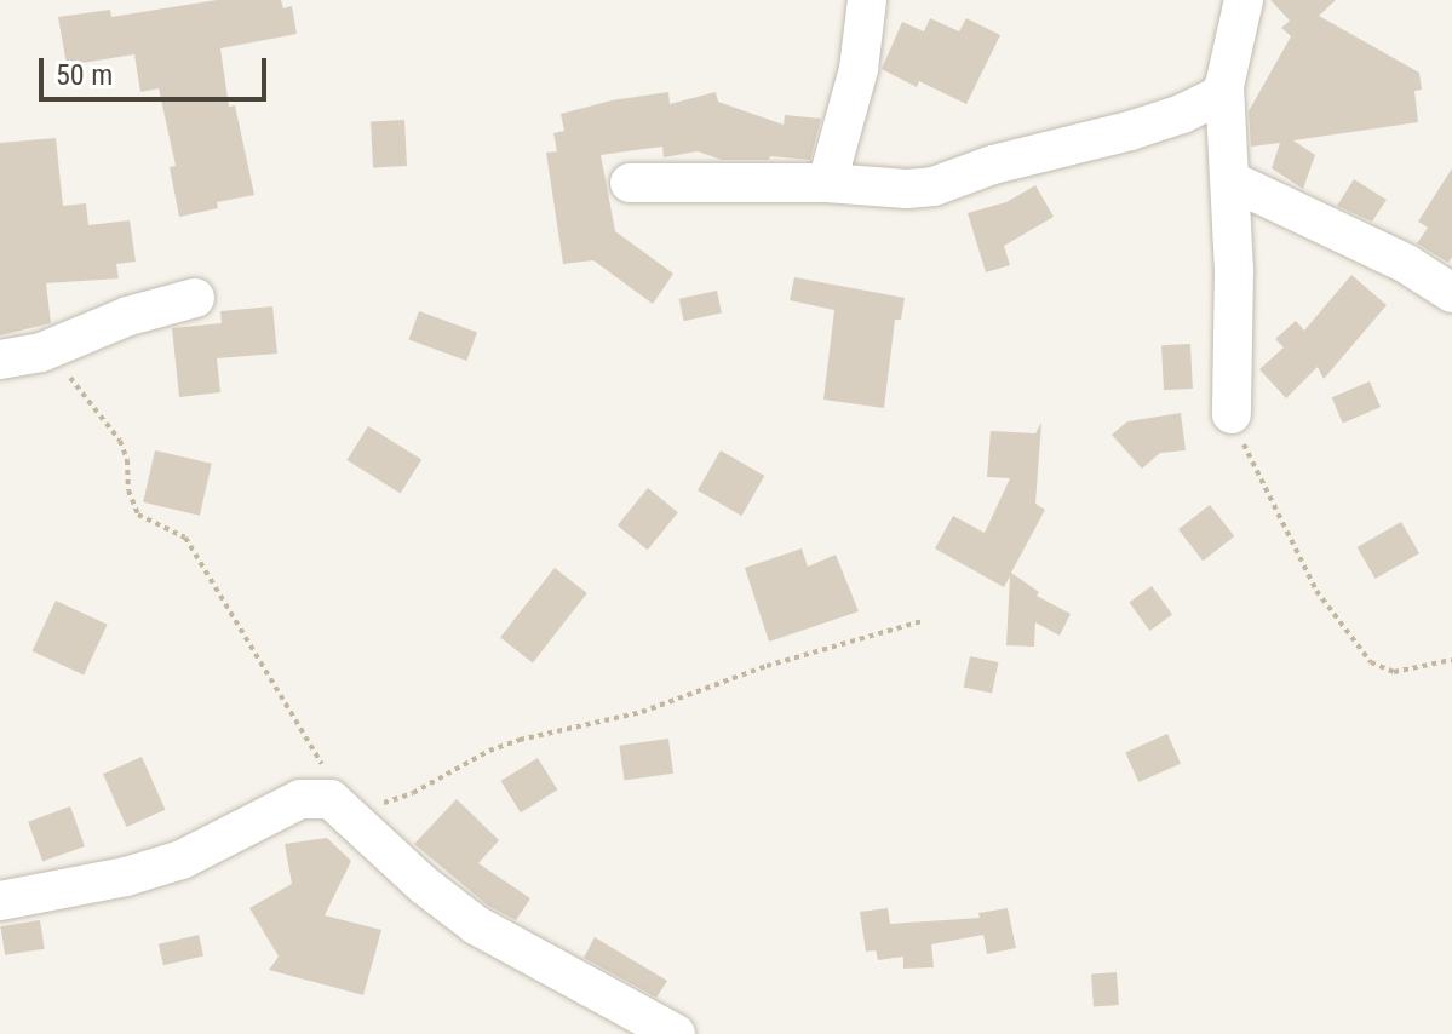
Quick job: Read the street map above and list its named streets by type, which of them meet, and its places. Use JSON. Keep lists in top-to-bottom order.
{
  "scale_bar": "50 m"
}
